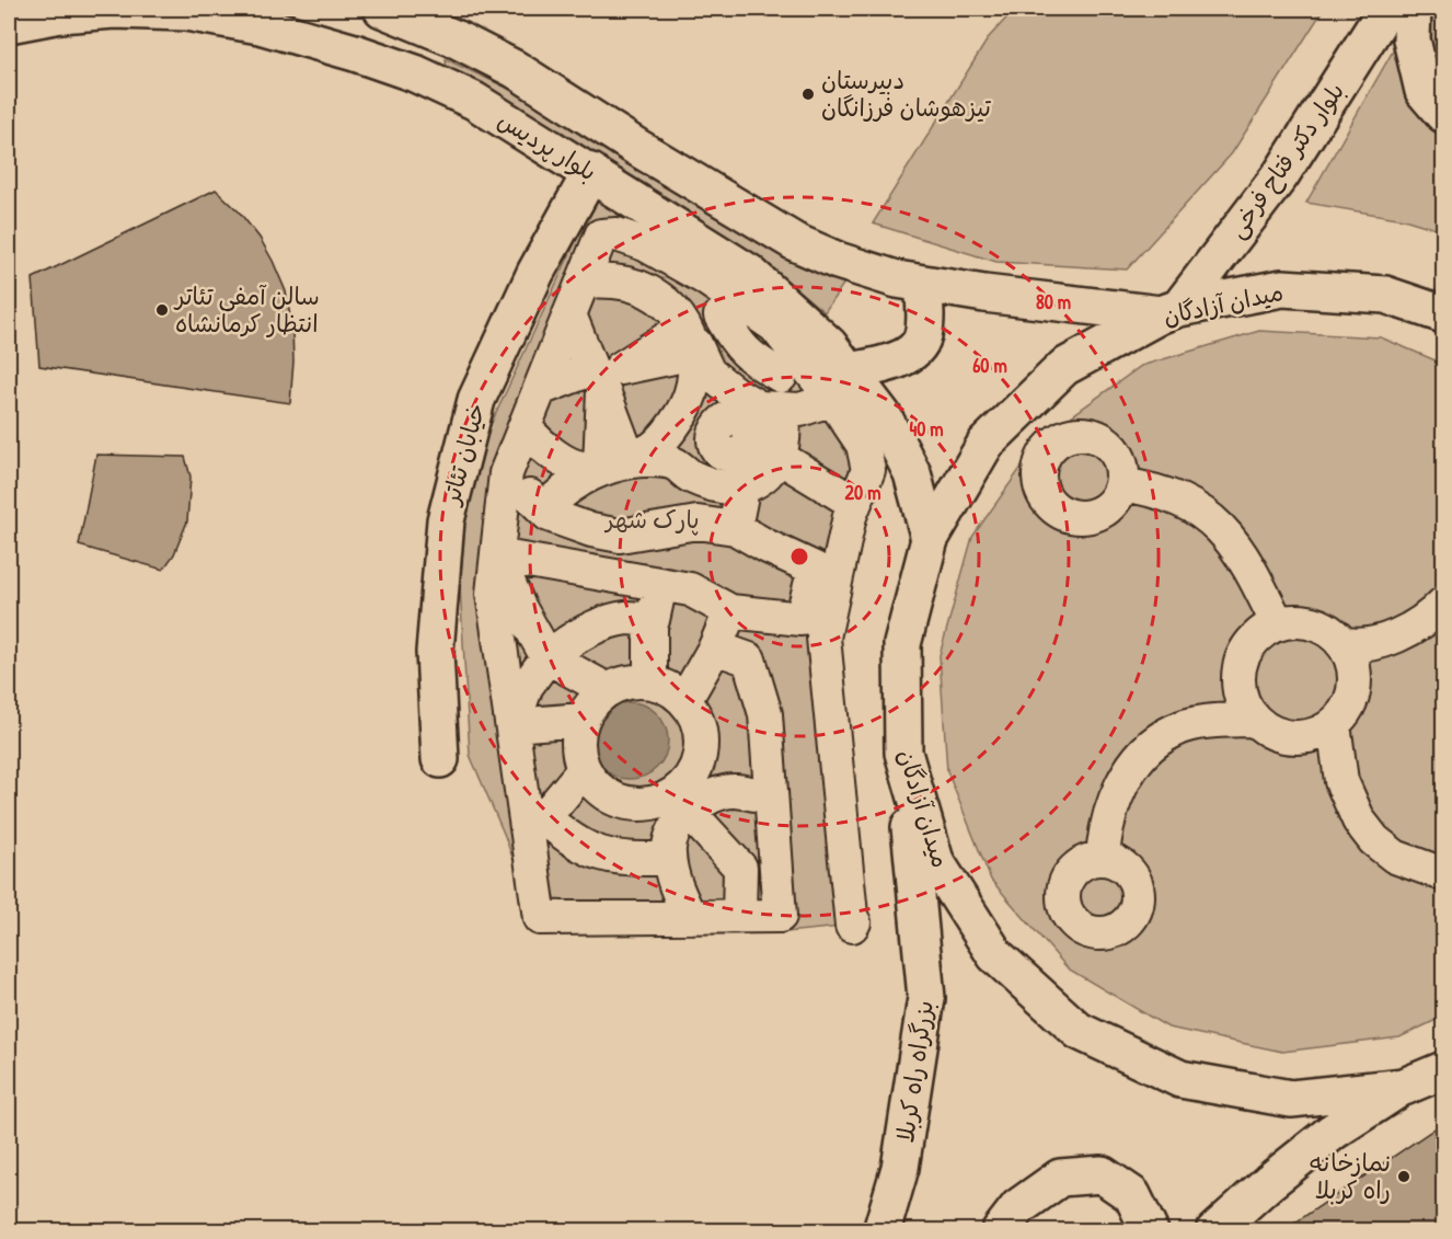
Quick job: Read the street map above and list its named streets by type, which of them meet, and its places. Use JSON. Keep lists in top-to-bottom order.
{
  "streets": {
    "main road": [
      "بلوار پردیس",
      "بلوار دکتر فتاح فرخی",
      "میدان آزادگان",
      "خیابان تئاتر",
      "بزرگراه راه کربلا"
    ]
  },
  "crossings": [
    ["بلوار پردیس", "بلوار دکتر فتاح فرخی"],
    ["بلوار پردیس", "میدان آزادگان"],
    ["بلوار پردیس", "خیابان تئاتر"],
    ["بلوار دکتر فتاح فرخی", "میدان آزادگان"],
    ["میدان آزادگان", "بزرگراه راه کربلا"]
  ],
  "parks": ["پارک شهر"],
  "places": ["دبیرستان تیزهوشان فرزانگان", "سالن آمفی تئاتر انتظار کرمانشاه", "نمازخانه راه کربلا"],
  "rings": [
    "80 m",
    "60 m",
    "40 m",
    "20 m"
  ]
}
